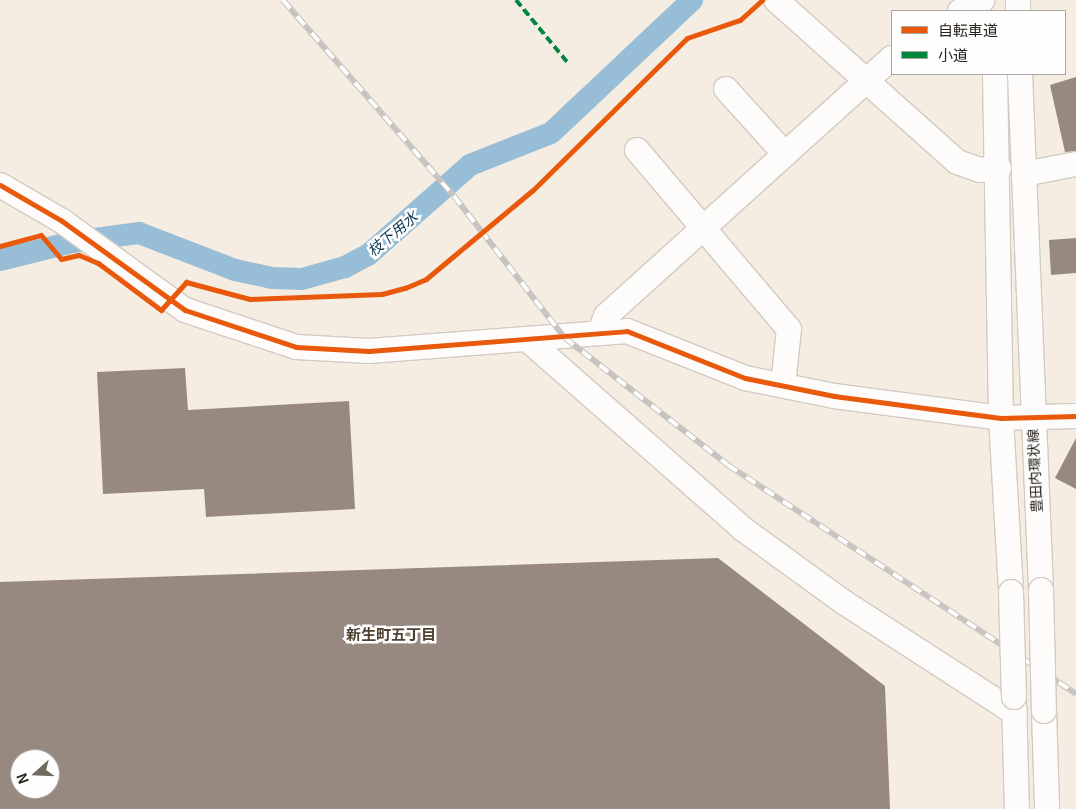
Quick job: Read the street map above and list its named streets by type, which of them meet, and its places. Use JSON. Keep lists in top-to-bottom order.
{
  "streets": {
    "street": ["豊田内環状線"]
  },
  "districts": ["新生町五丁目"],
  "water": ["枝下用水"],
  "legend": ["自転車道", "小道"],
  "north": "left"
}
